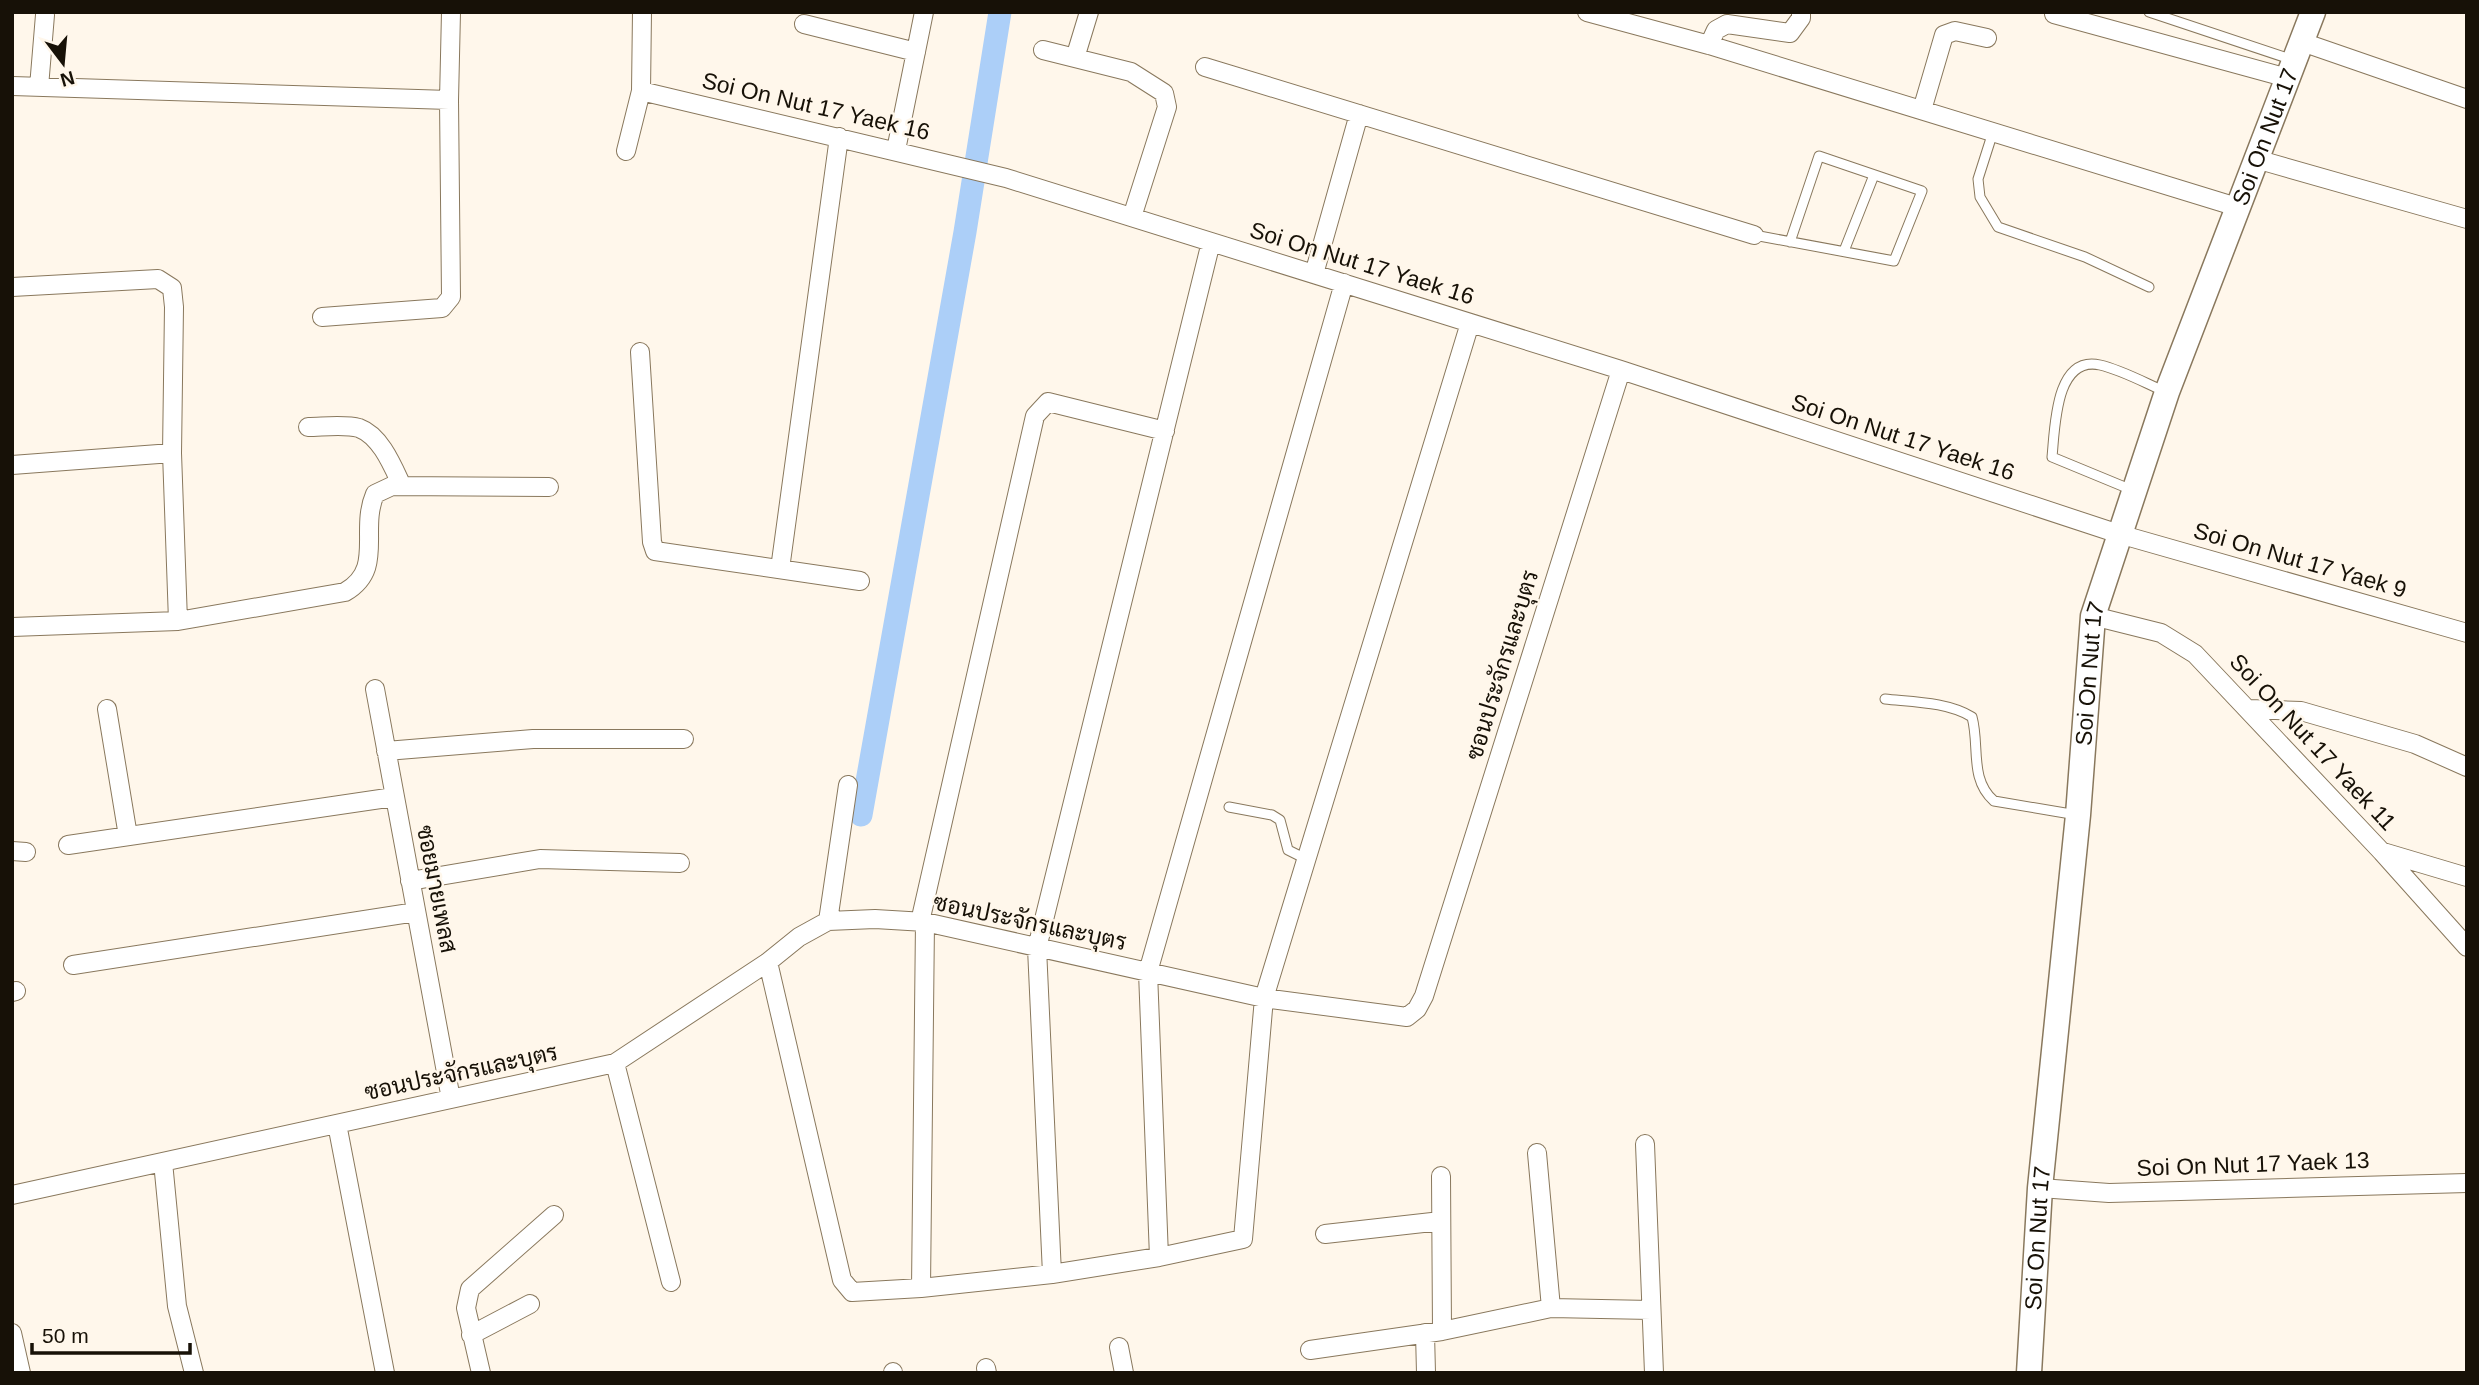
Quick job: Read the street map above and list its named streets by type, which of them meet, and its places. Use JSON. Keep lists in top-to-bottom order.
{
  "streets": {
    "street": [
      "Soi On Nut 17 Yaek 16",
      "Soi On Nut 17",
      "Soi On Nut 17 Yaek 9",
      "ซอนประจักรและบุตร",
      "Soi On Nut 17 Yaek 11",
      "ซอยมายเพลส",
      "Soi On Nut 17 Yaek 13"
    ]
  },
  "crossings": [
    ["Soi On Nut 17 Yaek 16", "Soi On Nut 17"],
    ["Soi On Nut 17 Yaek 16", "Soi On Nut 17 Yaek 9"],
    ["Soi On Nut 17 Yaek 16", "ซอนประจักรและบุตร"],
    ["Soi On Nut 17", "Soi On Nut 17 Yaek 9"],
    ["Soi On Nut 17", "Soi On Nut 17 Yaek 11"],
    ["Soi On Nut 17", "Soi On Nut 17 Yaek 13"],
    ["ซอนประจักรและบุตร", "ซอยมายเพลส"]
  ],
  "scale_bar": "50 m",
  "north": "bottom"
}
